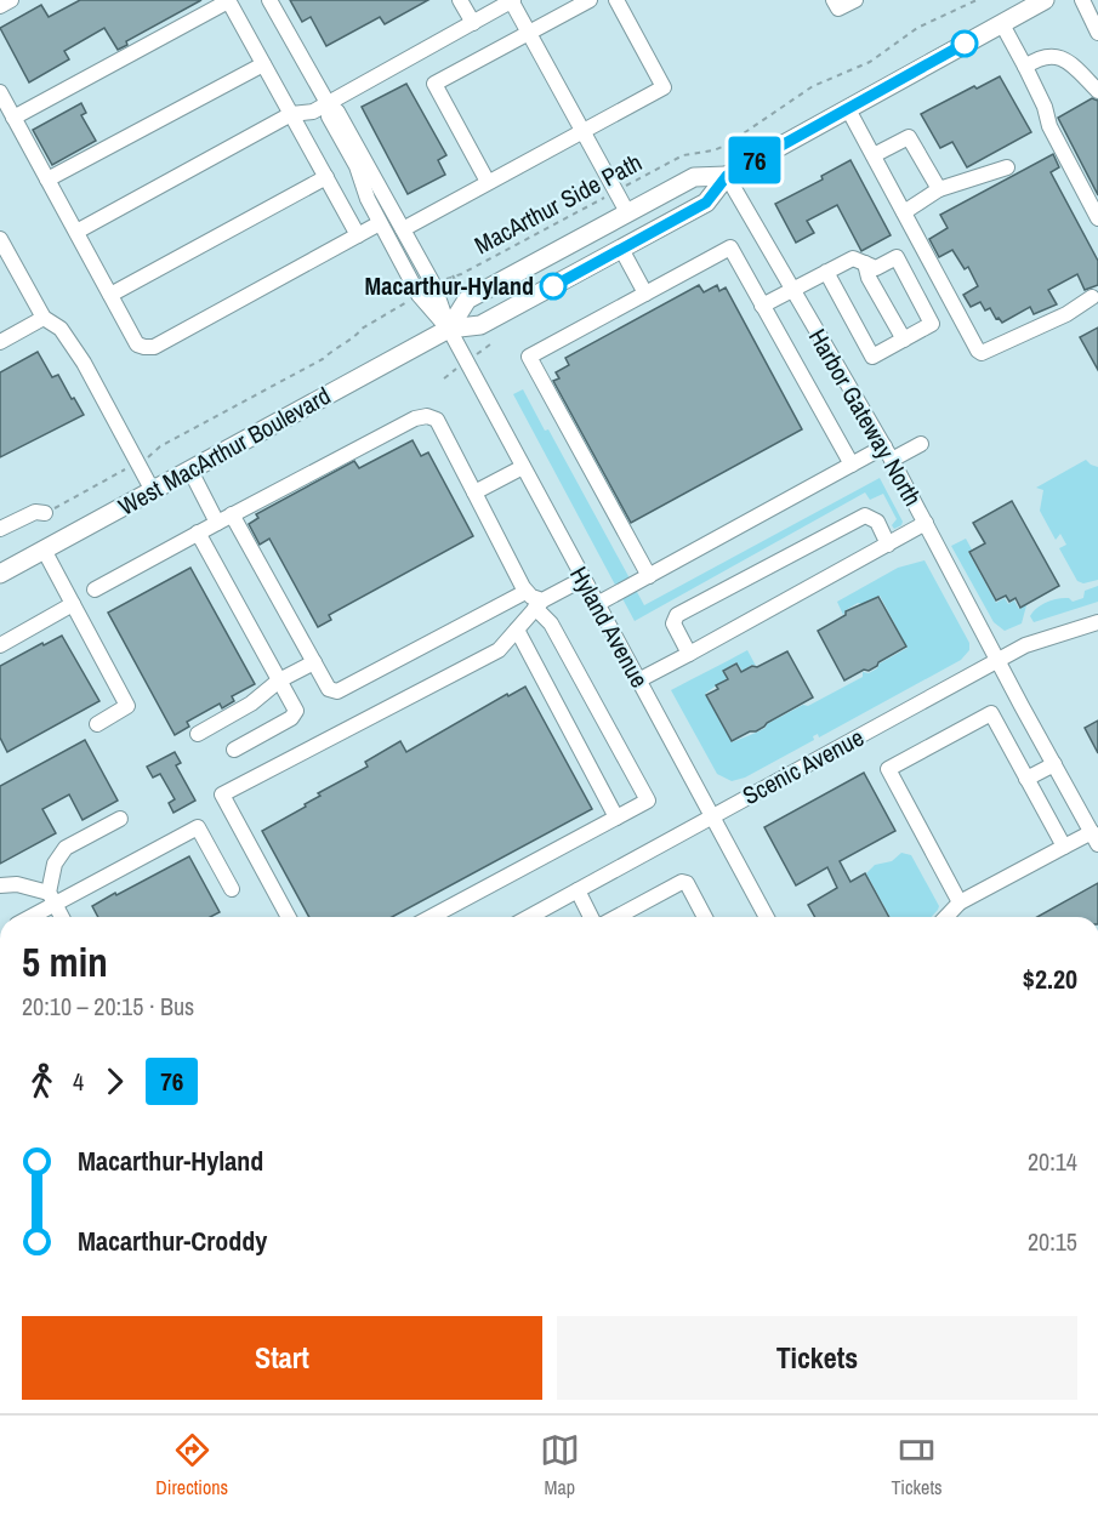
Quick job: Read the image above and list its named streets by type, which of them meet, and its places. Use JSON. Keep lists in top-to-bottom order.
{
  "streets": {
    "main road": ["West MacArthur Boulevard"],
    "street": ["Harbor Gateway North", "Hyland Avenue", "Scenic Avenue"],
    "path": ["MacArthur Side Path"]
  },
  "crossings": [
    ["Harbor Gateway North", "West MacArthur Boulevard"],
    ["Harbor Gateway North", "Scenic Avenue"],
    ["West MacArthur Boulevard", "Hyland Avenue"],
    ["Hyland Avenue", "Scenic Avenue"]
  ],
  "places": ["Macarthur-Hyland"],
  "lines": ["bus line 76"],
  "page": {
    "on_map": "76",
    "heading": ["5 min", "20:10 – 20:15 · Bus", "$2.20"],
    "legs": ["4", "76"],
    "list": [
      {
        "name": "Macarthur-Hyland",
        "value": "20:14"
      },
      {
        "name": "Macarthur-Croddy",
        "value": "20:15"
      }
    ],
    "buttons": ["Start", "Tickets"],
    "tabs": ["Directions", "Map", "Tickets"]
  }
}
